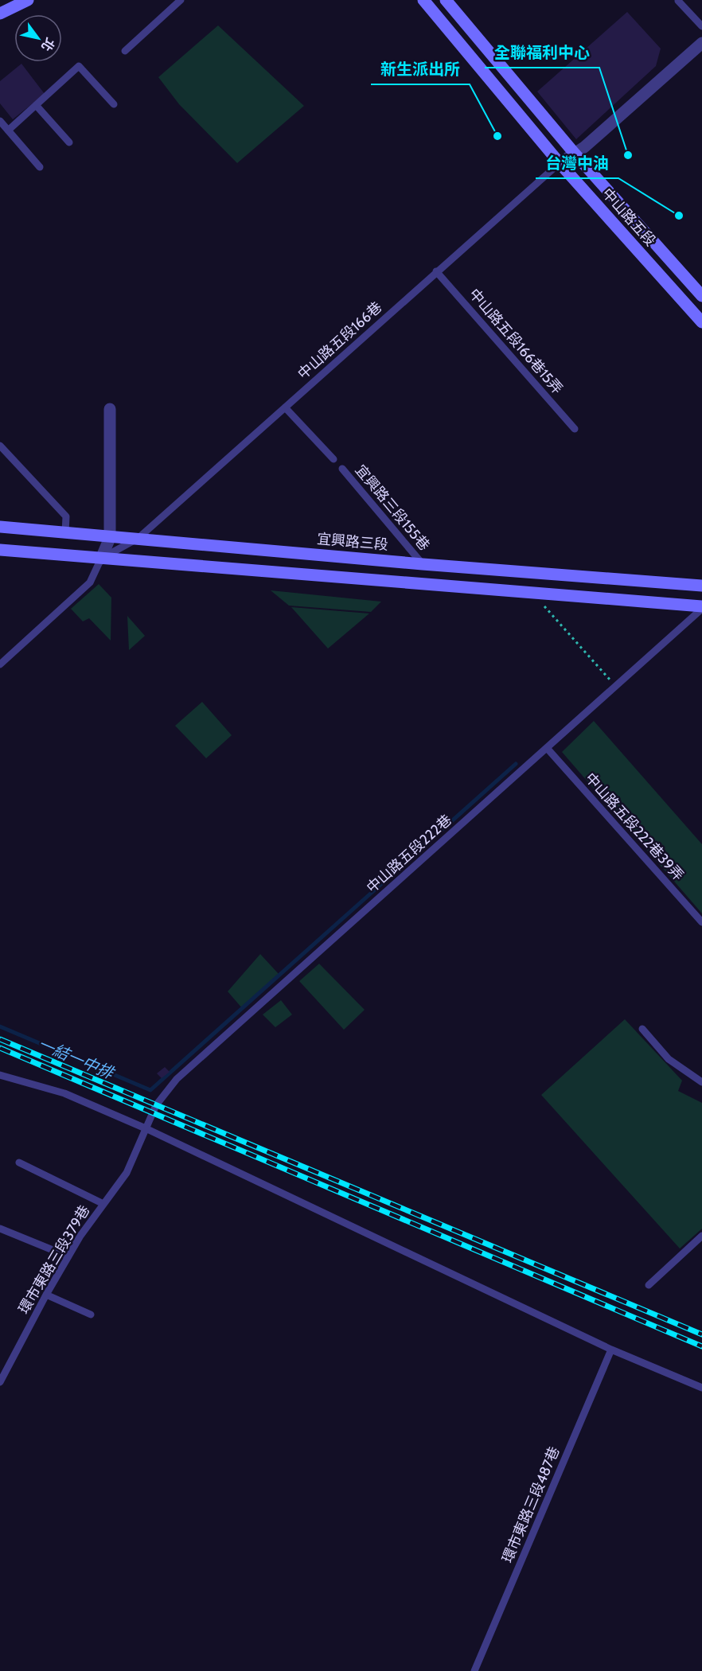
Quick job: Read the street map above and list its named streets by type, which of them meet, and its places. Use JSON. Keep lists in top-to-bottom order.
{
  "streets": {
    "street": ["中山路五段", "宜興路三段"],
    "lane": [
      "中山路五段166巷",
      "中山路五段166巷15弄",
      "宜興路三段155巷",
      "中山路五段222巷39弄",
      "中山路五段222巷",
      "環市東路三段379巷",
      "環市東路三段487巷"
    ]
  },
  "crossings": [
    ["中山路五段", "中山路五段166巷"],
    ["中山路五段166巷", "中山路五段166巷15弄"],
    ["中山路五段166巷", "宜興路三段"],
    ["宜興路三段155巷", "宜興路三段"],
    ["中山路五段222巷39弄", "中山路五段222巷"],
    ["中山路五段222巷", "環市東路三段379巷"]
  ],
  "water": ["一結一中排"],
  "places": ["新生派出所", "全聯福利中心", "台灣中油"],
  "north": "bottom right"
}
